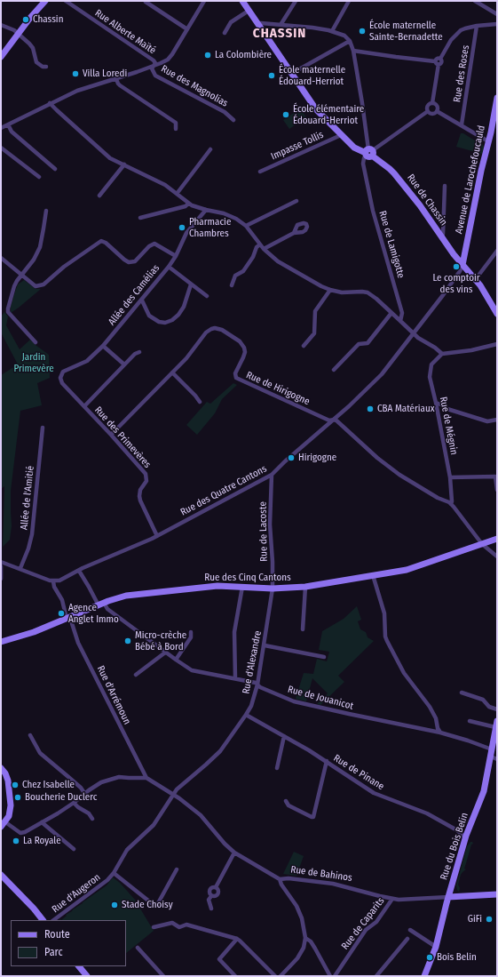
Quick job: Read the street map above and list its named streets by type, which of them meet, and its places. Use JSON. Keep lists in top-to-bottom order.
{
  "streets": {
    "street": [
      "Rue Alberte Maïté",
      "Rue des Roses",
      "Rue des Magnolias",
      "Impasse Tollis",
      "Avenue de Larochefoucauld",
      "Rue de Chassin",
      "Rue de Lamigotte",
      "Allée des Camélias",
      "Rue de Hirigogne",
      "Rue de Mégnin",
      "Rue des Primevères",
      "Rue des Quatre Cantons",
      "Allée de l'Amitié",
      "Rue de Lacoste",
      "Rue des Cinq Cantons",
      "Rue d'Alexandre",
      "Rue d'Arrémoun",
      "Rue de Jouanicot",
      "Rue de Pinane",
      "Rue du Bois Belin",
      "Rue de Bahinos",
      "Rue d'Augeron",
      "Rue de Caparits"
    ]
  },
  "crossings": [
    ["Rue Alberte Maïté", "Rue des Magnolias"],
    ["Impasse Tollis", "Rue de Chassin"],
    ["Avenue de Larochefoucauld", "Rue de Chassin"],
    ["Avenue de Larochefoucauld", "Rue des Quatre Cantons"],
    ["Rue de Chassin", "Rue de Lamigotte"],
    ["Rue de Chassin", "Rue des Quatre Cantons"],
    ["Allée des Camélias", "Rue des Primevères"],
    ["Rue de Hirigogne", "Rue de Mégnin"],
    ["Rue de Hirigogne", "Rue des Primevères"],
    ["Rue de Hirigogne", "Rue des Quatre Cantons"],
    ["Rue de Hirigogne", "Rue des Cinq Cantons"],
    ["Rue des Primevères", "Rue des Quatre Cantons"],
    ["Rue des Quatre Cantons", "Rue de Lacoste"],
    ["Rue des Quatre Cantons", "Rue d'Arrémoun"],
    ["Rue des Quatre Cantons", "Rue de Jouanicot"],
    ["Rue de Lacoste", "Rue des Cinq Cantons"],
    ["Rue de Lacoste", "Rue d'Alexandre"],
    ["Rue des Cinq Cantons", "Rue d'Alexandre"],
    ["Rue des Cinq Cantons", "Rue d'Arrémoun"],
    ["Rue des Cinq Cantons", "Rue de Jouanicot"],
    ["Rue d'Alexandre", "Rue de Jouanicot"],
    ["Rue d'Alexandre", "Rue de Pinane"],
    ["Rue d'Alexandre", "Rue de Bahinos"],
    ["Rue d'Alexandre", "Rue d'Augeron"],
    ["Rue d'Arrémoun", "Rue de Bahinos"],
    ["Rue de Jouanicot", "Rue du Bois Belin"],
    ["Rue de Pinane", "Rue du Bois Belin"],
    ["Rue du Bois Belin", "Rue de Bahinos"],
    ["Rue de Bahinos", "Rue d'Augeron"],
    ["Rue de Bahinos", "Rue de Caparits"]
  ],
  "districts": ["CHASSIN"],
  "parks": ["Jardin Primevère"],
  "places": [
    "Chassin",
    "École maternelle Sainte-Bernadette",
    "La Colombière",
    "Villa Loredi",
    "École maternelle Édouard-Herriot",
    "École élémentaire Édouard-Herriot",
    "Pharmacie Chambres",
    "Le comptoir des vins",
    "CBA Matériaux",
    "Hirigogne",
    "Agence Anglet Immo",
    "Micro-crèche Bébé à Bord",
    "Chez Isabelle",
    "Boucherie Duclerc",
    "La Royale",
    "Stade Choisy",
    "GiFi",
    "Bois Belin"
  ],
  "legend": ["Route", "Parc"]
}
